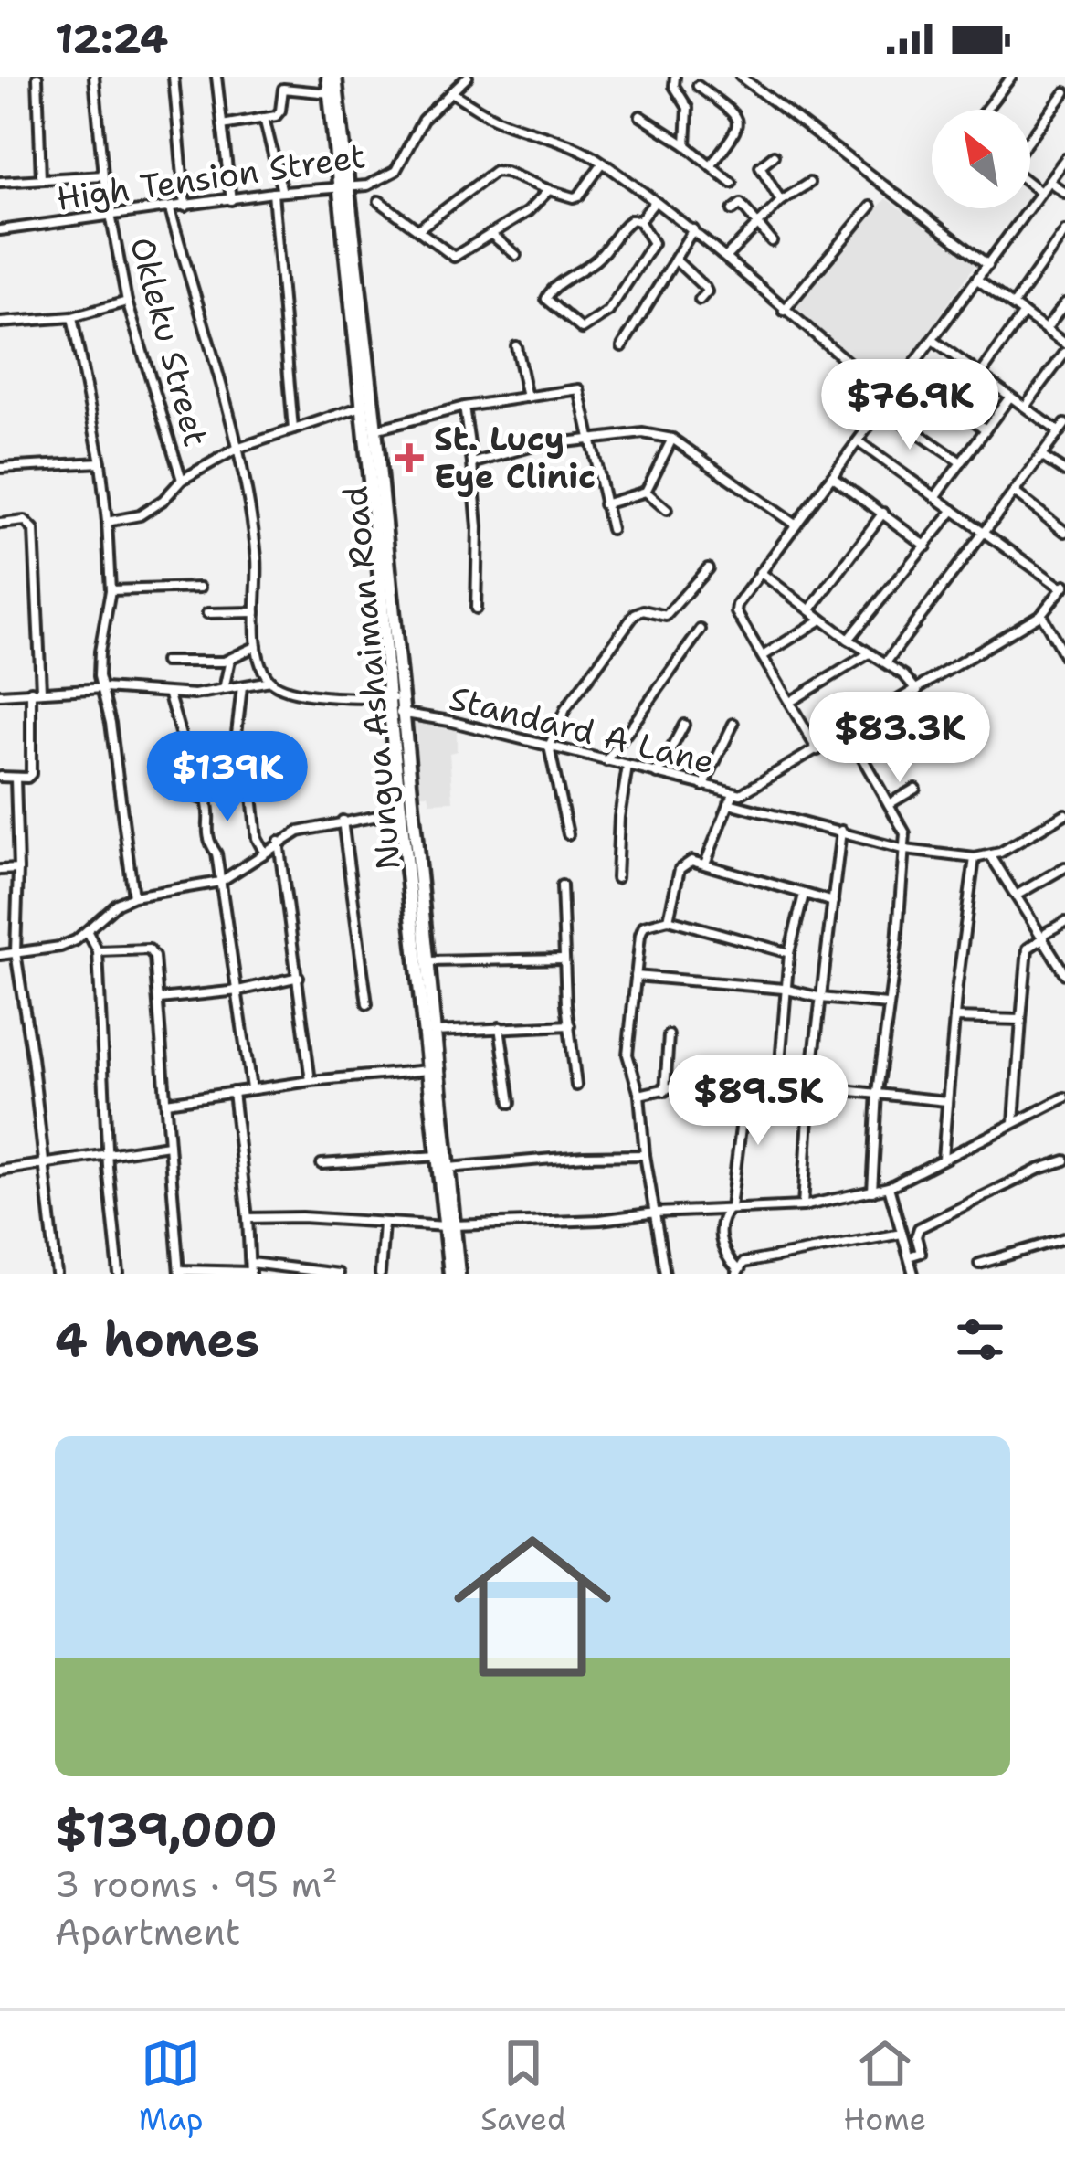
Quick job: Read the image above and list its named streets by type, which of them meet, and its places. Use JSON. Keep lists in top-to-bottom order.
{
  "streets": {
    "main road": ["Nungua Ashaiman Road"],
    "street": ["High Tension Street", "Okleku Street", "Standard A Lane"]
  },
  "crossings": [
    ["High Tension Street", "Okleku Street"],
    ["High Tension Street", "Nungua Ashaiman Road"],
    ["Nungua Ashaiman Road", "Standard A Lane"]
  ],
  "places": {
    "health": ["St. Lucy Eye Clinic"]
  },
  "north": "top left",
  "page": {
    "status": "12:24",
    "price": [
      "$76.9K",
      "$83.3K",
      "$139K",
      "$89.5K"
    ],
    "heading": "4 homes",
    "list": [
      {
        "name": "$139,000",
        "note": "3 rooms · 95 m² · Apartment"
      }
    ],
    "tabs": ["Map", "Saved", "Home"]
  }
}
